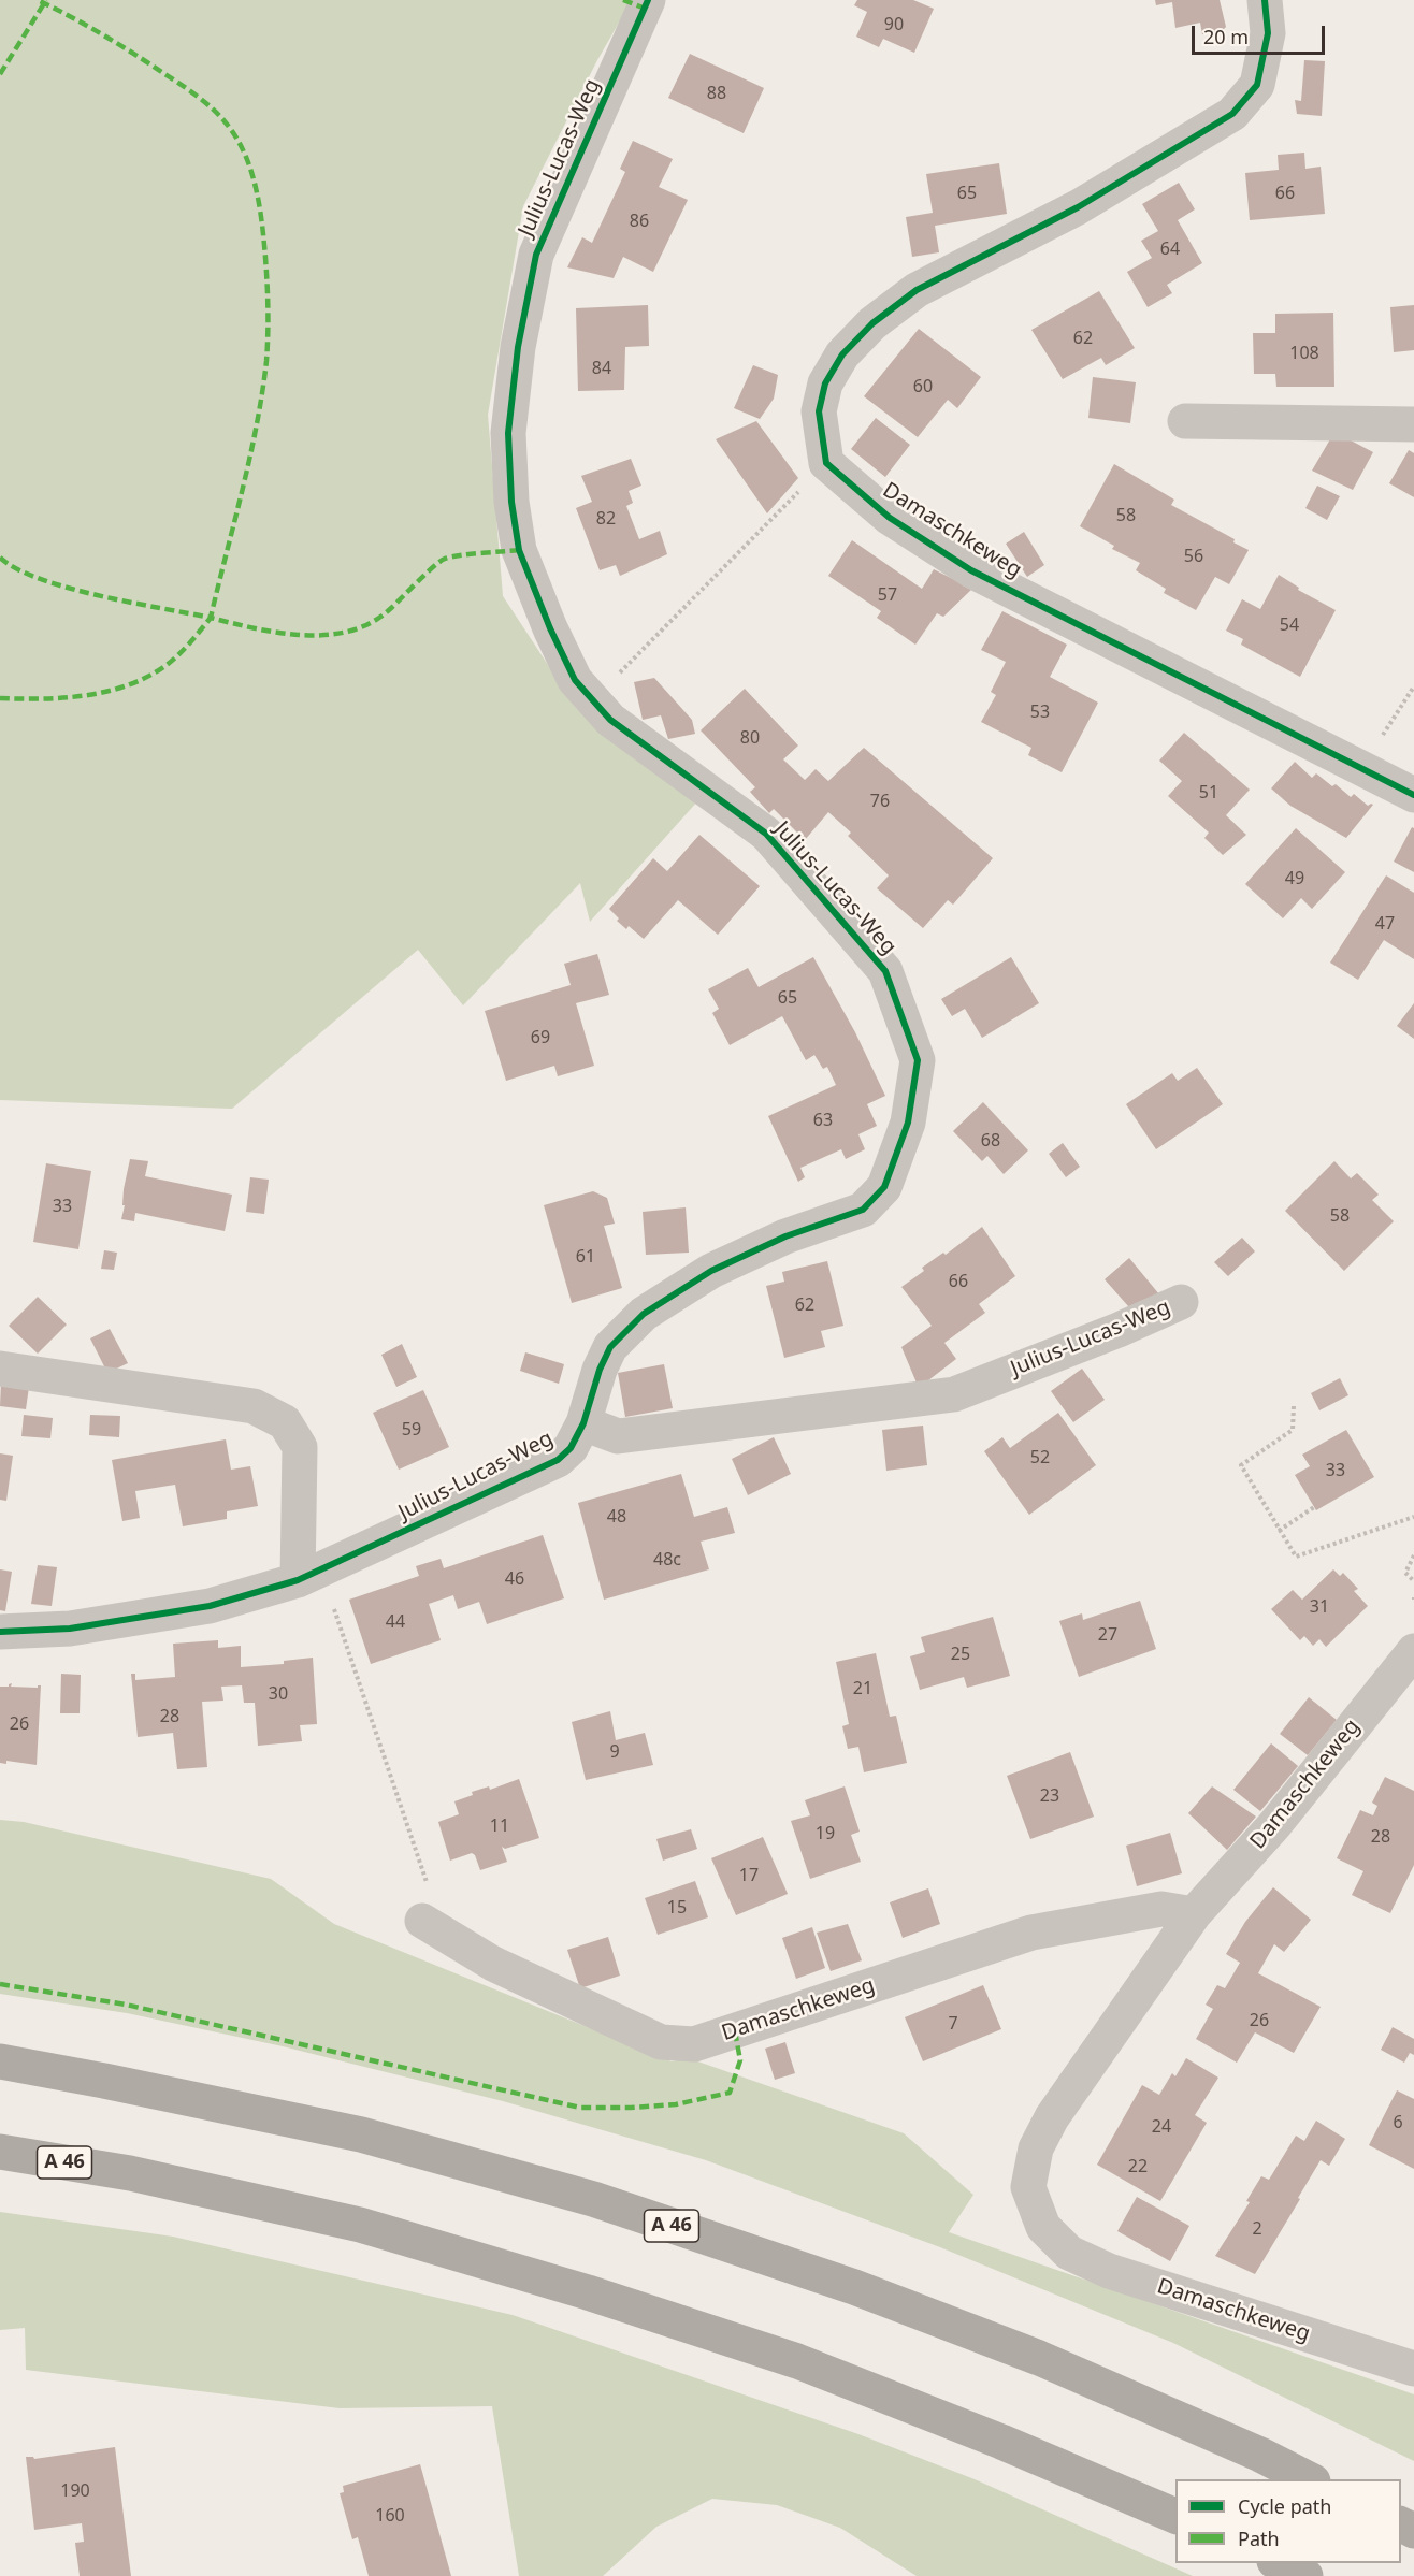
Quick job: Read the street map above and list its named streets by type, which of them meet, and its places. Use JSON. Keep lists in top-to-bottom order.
{
  "streets": {
    "highway": ["A 46"],
    "street": ["Julius-Lucas-Weg", "Damaschkeweg"]
  },
  "house_numbers": [
    "90",
    "88",
    "65",
    "66",
    "86",
    "64",
    "62",
    "108",
    "84",
    "60",
    "58",
    "82",
    "56",
    "57",
    "54",
    "53",
    "80",
    "51",
    "76",
    "49",
    "47",
    "65",
    "69",
    "63",
    "68",
    "33",
    "58",
    "61",
    "66",
    "62",
    "59",
    "52",
    "33",
    "48",
    "48c",
    "46",
    "31",
    "44",
    "27",
    "25",
    "21",
    "30",
    "28",
    "26",
    "9",
    "23",
    "11",
    "19",
    "28",
    "17",
    "15",
    "26",
    "7",
    "6",
    "24",
    "22",
    "2",
    "190",
    "160"
  ],
  "legend": ["Cycle path", "Path"],
  "scale_bar": "20 m"
}
